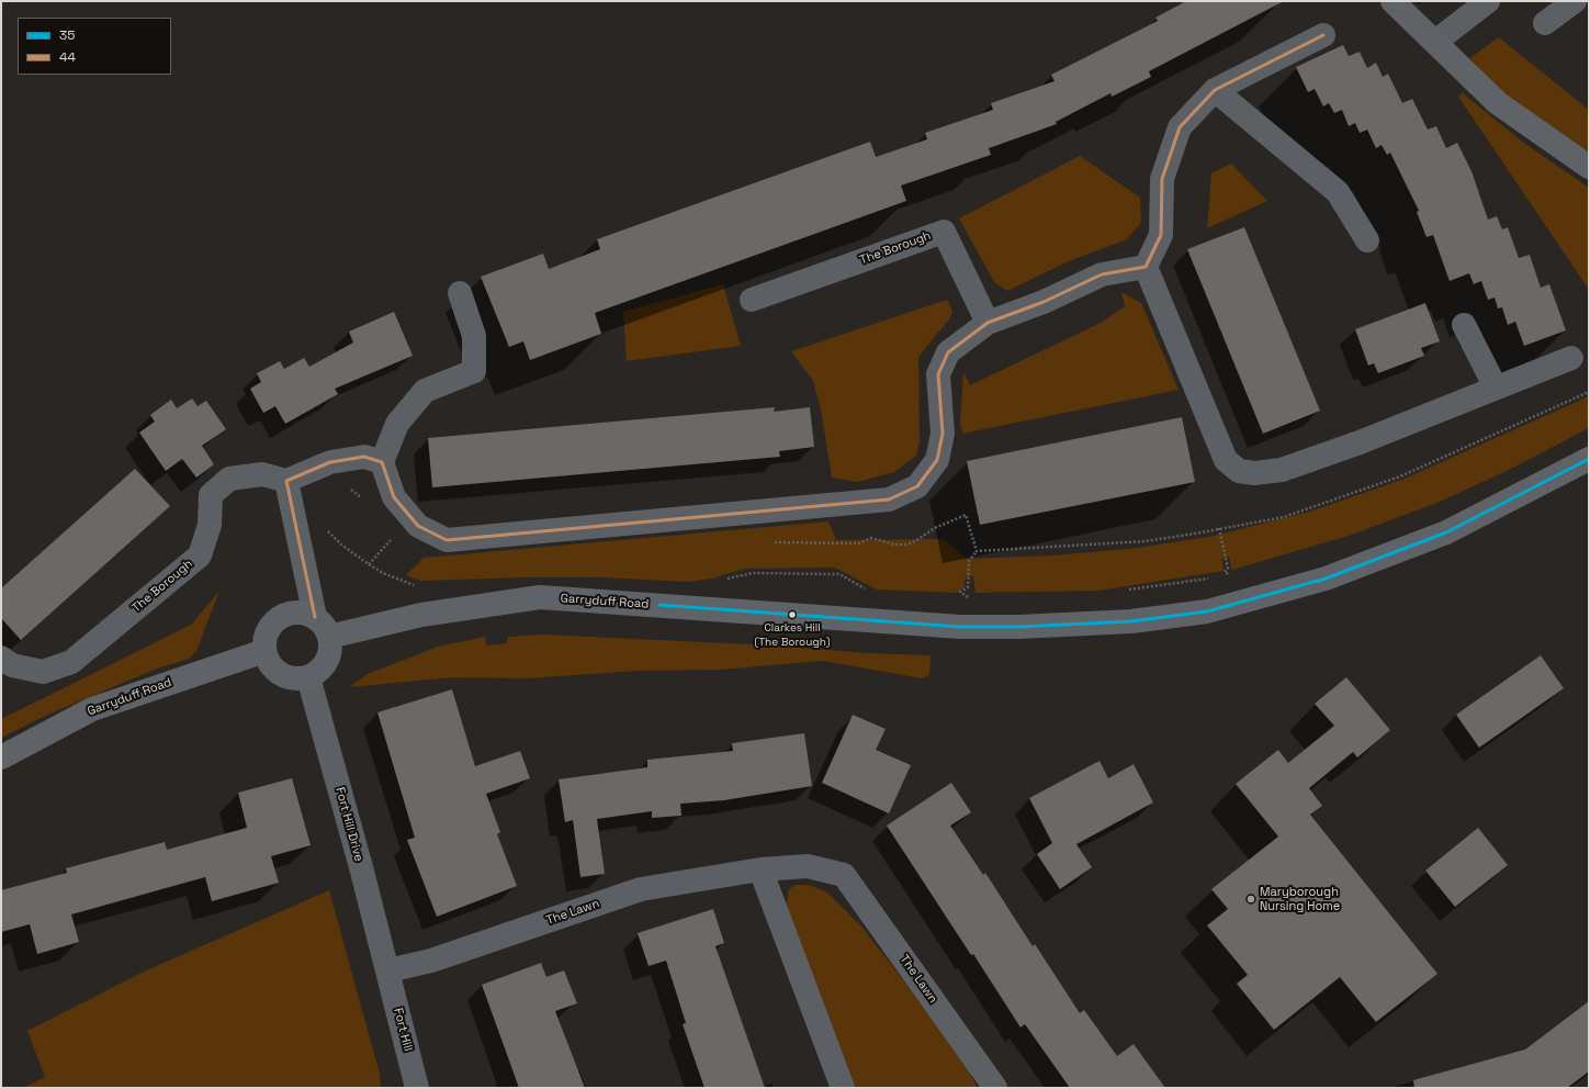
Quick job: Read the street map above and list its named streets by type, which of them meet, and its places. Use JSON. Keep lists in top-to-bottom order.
{
  "streets": {
    "street": [
      "The Borough",
      "Garryduff Road",
      "Fort Hill Drive",
      "The Lawn",
      "Fort Hill"
    ]
  },
  "crossings": [
    ["Garryduff Road", "Fort Hill Drive"],
    ["Fort Hill Drive", "The Lawn"],
    ["Fort Hill Drive", "Fort Hill"],
    ["The Lawn", "Fort Hill"]
  ],
  "places": ["Clarkes Hill (The Borough)", "Maryborough Nursing Home"],
  "lines": ["transit line 44", "transit line 35"],
  "legend": ["35", "44"]
}
